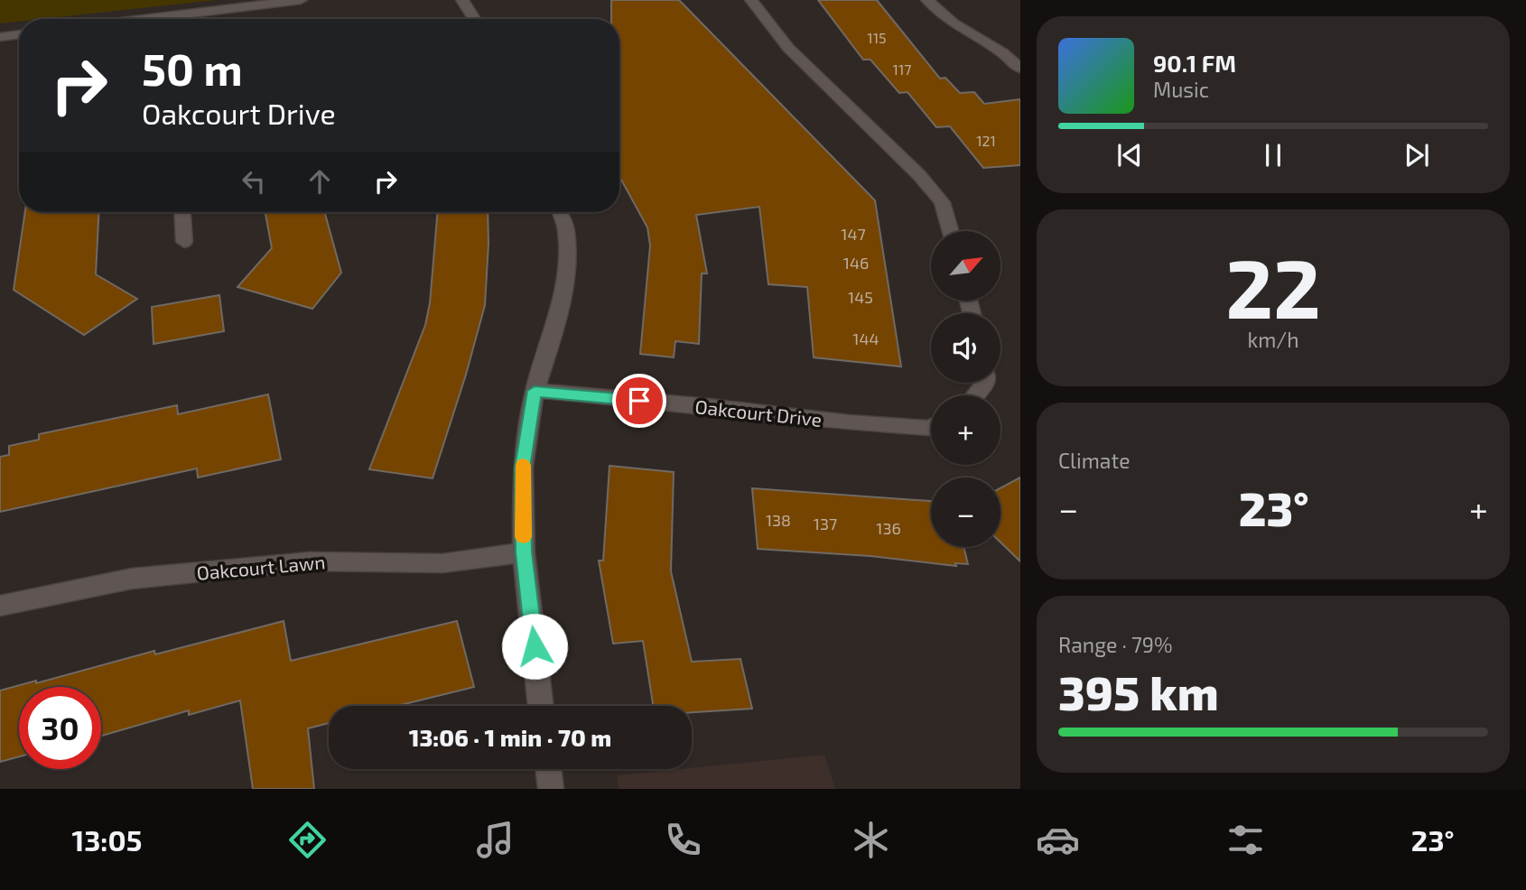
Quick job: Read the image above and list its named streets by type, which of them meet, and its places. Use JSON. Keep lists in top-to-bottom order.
{
  "streets": {
    "street": ["Oakcourt Drive", "Oakcourt Lawn"]
  },
  "house_numbers": [
    "115",
    "117",
    "121",
    "147",
    "146",
    "145",
    "144",
    "138",
    "137",
    "136"
  ],
  "north": "top right",
  "page": {
    "turn": ["50 m", "Oakcourt Drive"],
    "song": ["90.1 FM", "Music"],
    "tile": [
      ["22", "km/h"],
      "Climate",
      ["Range · 79%", "395 km"]
    ],
    "map_buttons": ["+", "−"],
    "heat": ["−", "23°", "+"],
    "limit": "30",
    "trip": "13:06 · 1 min · 70 m",
    "tabs": ["13:05", "23°"]
  }
}
